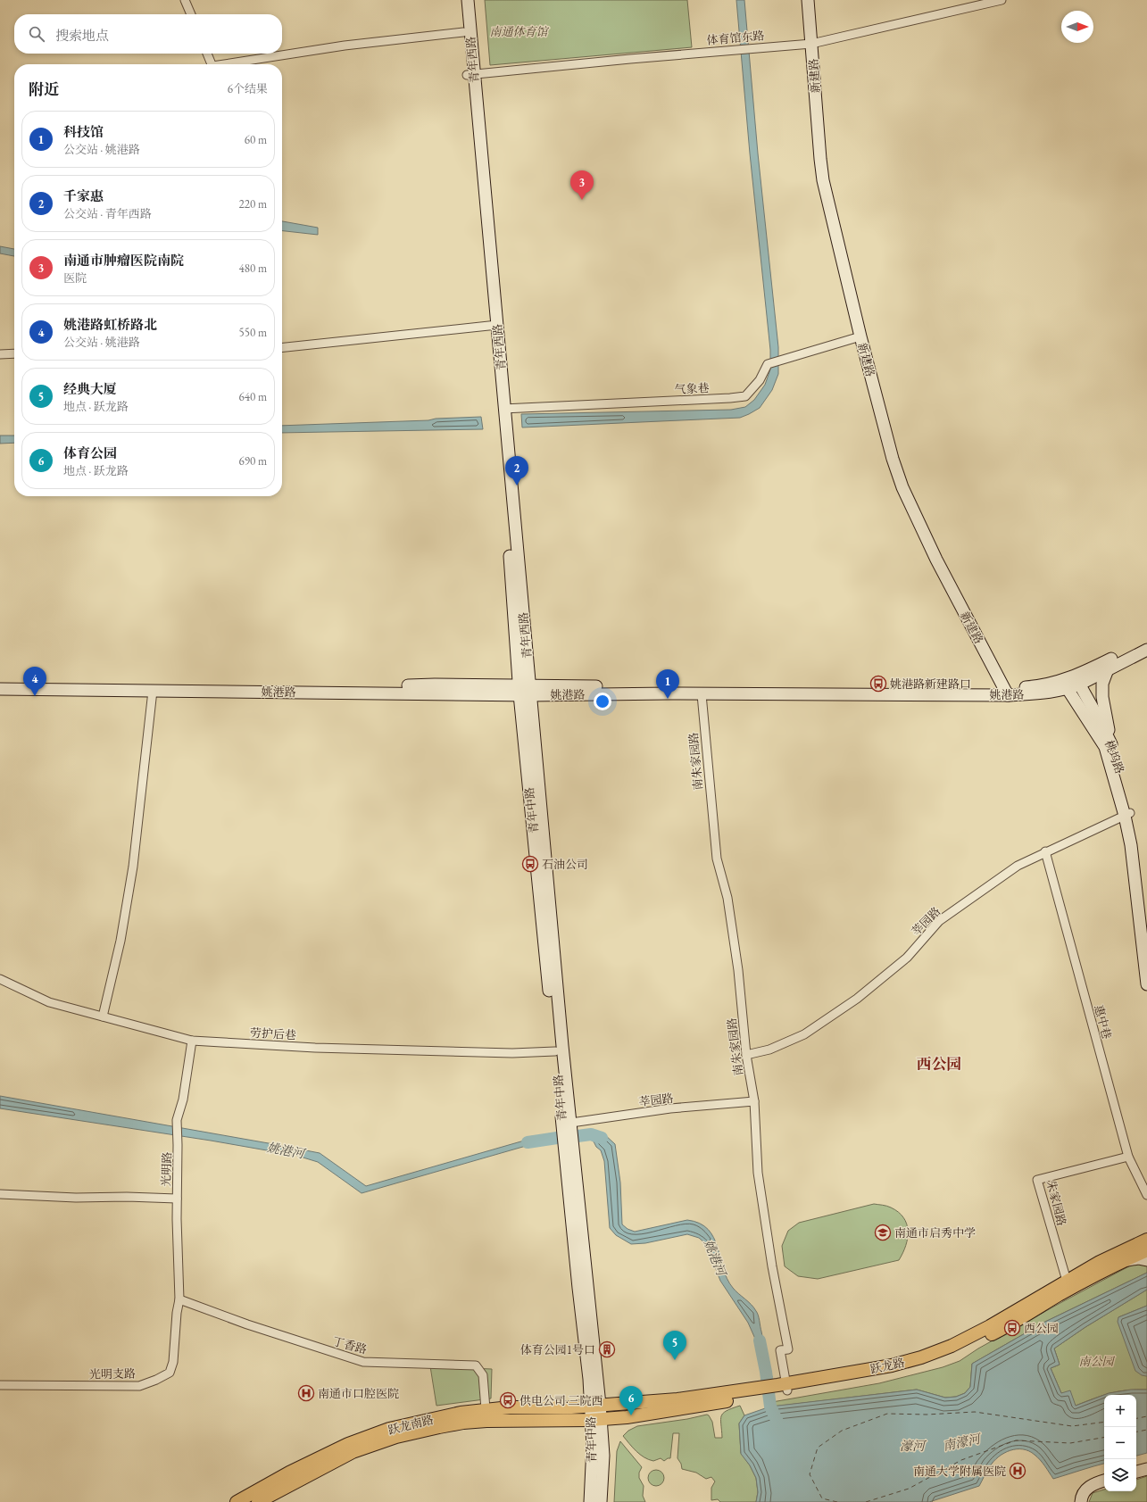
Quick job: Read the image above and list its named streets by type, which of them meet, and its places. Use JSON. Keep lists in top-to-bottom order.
{
  "streets": {
    "main road": [
      "青年西路",
      "新建路",
      "姚港路",
      "桃坞路",
      "青年中路",
      "跃龙路",
      "跃龙南路"
    ],
    "street": [
      "体育馆东路",
      "气象巷",
      "南朱家园路",
      "莘园路",
      "惠中巷",
      "劳护后巷",
      "光明路",
      "朱家园路",
      "丁香路",
      "光明支路"
    ]
  },
  "crossings": [
    ["体育馆东路", "青年西路"],
    ["体育馆东路", "新建路"],
    ["青年西路", "气象巷"],
    ["青年西路", "姚港路"],
    ["青年西路", "青年中路"],
    ["新建路", "气象巷"],
    ["新建路", "姚港路"],
    ["姚港路", "桃坞路"],
    ["姚港路", "南朱家园路"],
    ["姚港路", "青年中路"],
    ["桃坞路", "莘园路"],
    ["南朱家园路", "莘园路"],
    ["南朱家园路", "跃龙路"],
    ["青年中路", "莘园路"],
    ["青年中路", "劳护后巷"],
    ["青年中路", "跃龙路"],
    ["青年中路", "跃龙南路"],
    ["莘园路", "惠中巷"],
    ["惠中巷", "朱家园路"],
    ["劳护后巷", "光明路"],
    ["光明路", "丁香路"],
    ["光明路", "光明支路"],
    ["朱家园路", "跃龙路"],
    ["丁香路", "光明支路"],
    ["丁香路", "跃龙南路"],
    ["跃龙路", "跃龙南路"]
  ],
  "districts": ["西公园"],
  "water": ["姚港河", "南濠河", "濠河"],
  "parks": ["南通体育馆", "南公园"],
  "places": {
    "bus stop": [
      "姚港路新建路口",
      "石油公司",
      "西公园",
      "供电公司·三院西"
    ],
    "school or university": ["南通市启秀中学"],
    "building": ["体育公园1号口"],
    "hospital": ["南通市口腔医院", "南通大学附属医院"]
  },
  "north": "right",
  "page": {
    "search": "搜索地点",
    "heading": ["附近", "6个结果"],
    "list": [
      {
        "mark": "1",
        "name": "科技馆",
        "note": "公交站 · 姚港路",
        "value": "60 m"
      },
      {
        "mark": "2",
        "name": "千家惠",
        "note": "公交站 · 青年西路",
        "value": "220 m"
      },
      {
        "mark": "3",
        "name": "南通市肿瘤医院南院",
        "note": "医院",
        "value": "480 m"
      },
      {
        "mark": "4",
        "name": "姚港路虹桥路北",
        "note": "公交站 · 姚港路",
        "value": "550 m"
      },
      {
        "mark": "5",
        "name": "经典大厦",
        "note": "地点 · 跃龙路",
        "value": "640 m"
      },
      {
        "mark": "6",
        "name": "体育公园",
        "note": "地点 · 跃龙路",
        "value": "690 m"
      }
    ],
    "pins": [
      "3",
      "2",
      "4",
      "1",
      "5",
      "6"
    ],
    "map_buttons": ["+", "−"]
  }
}
